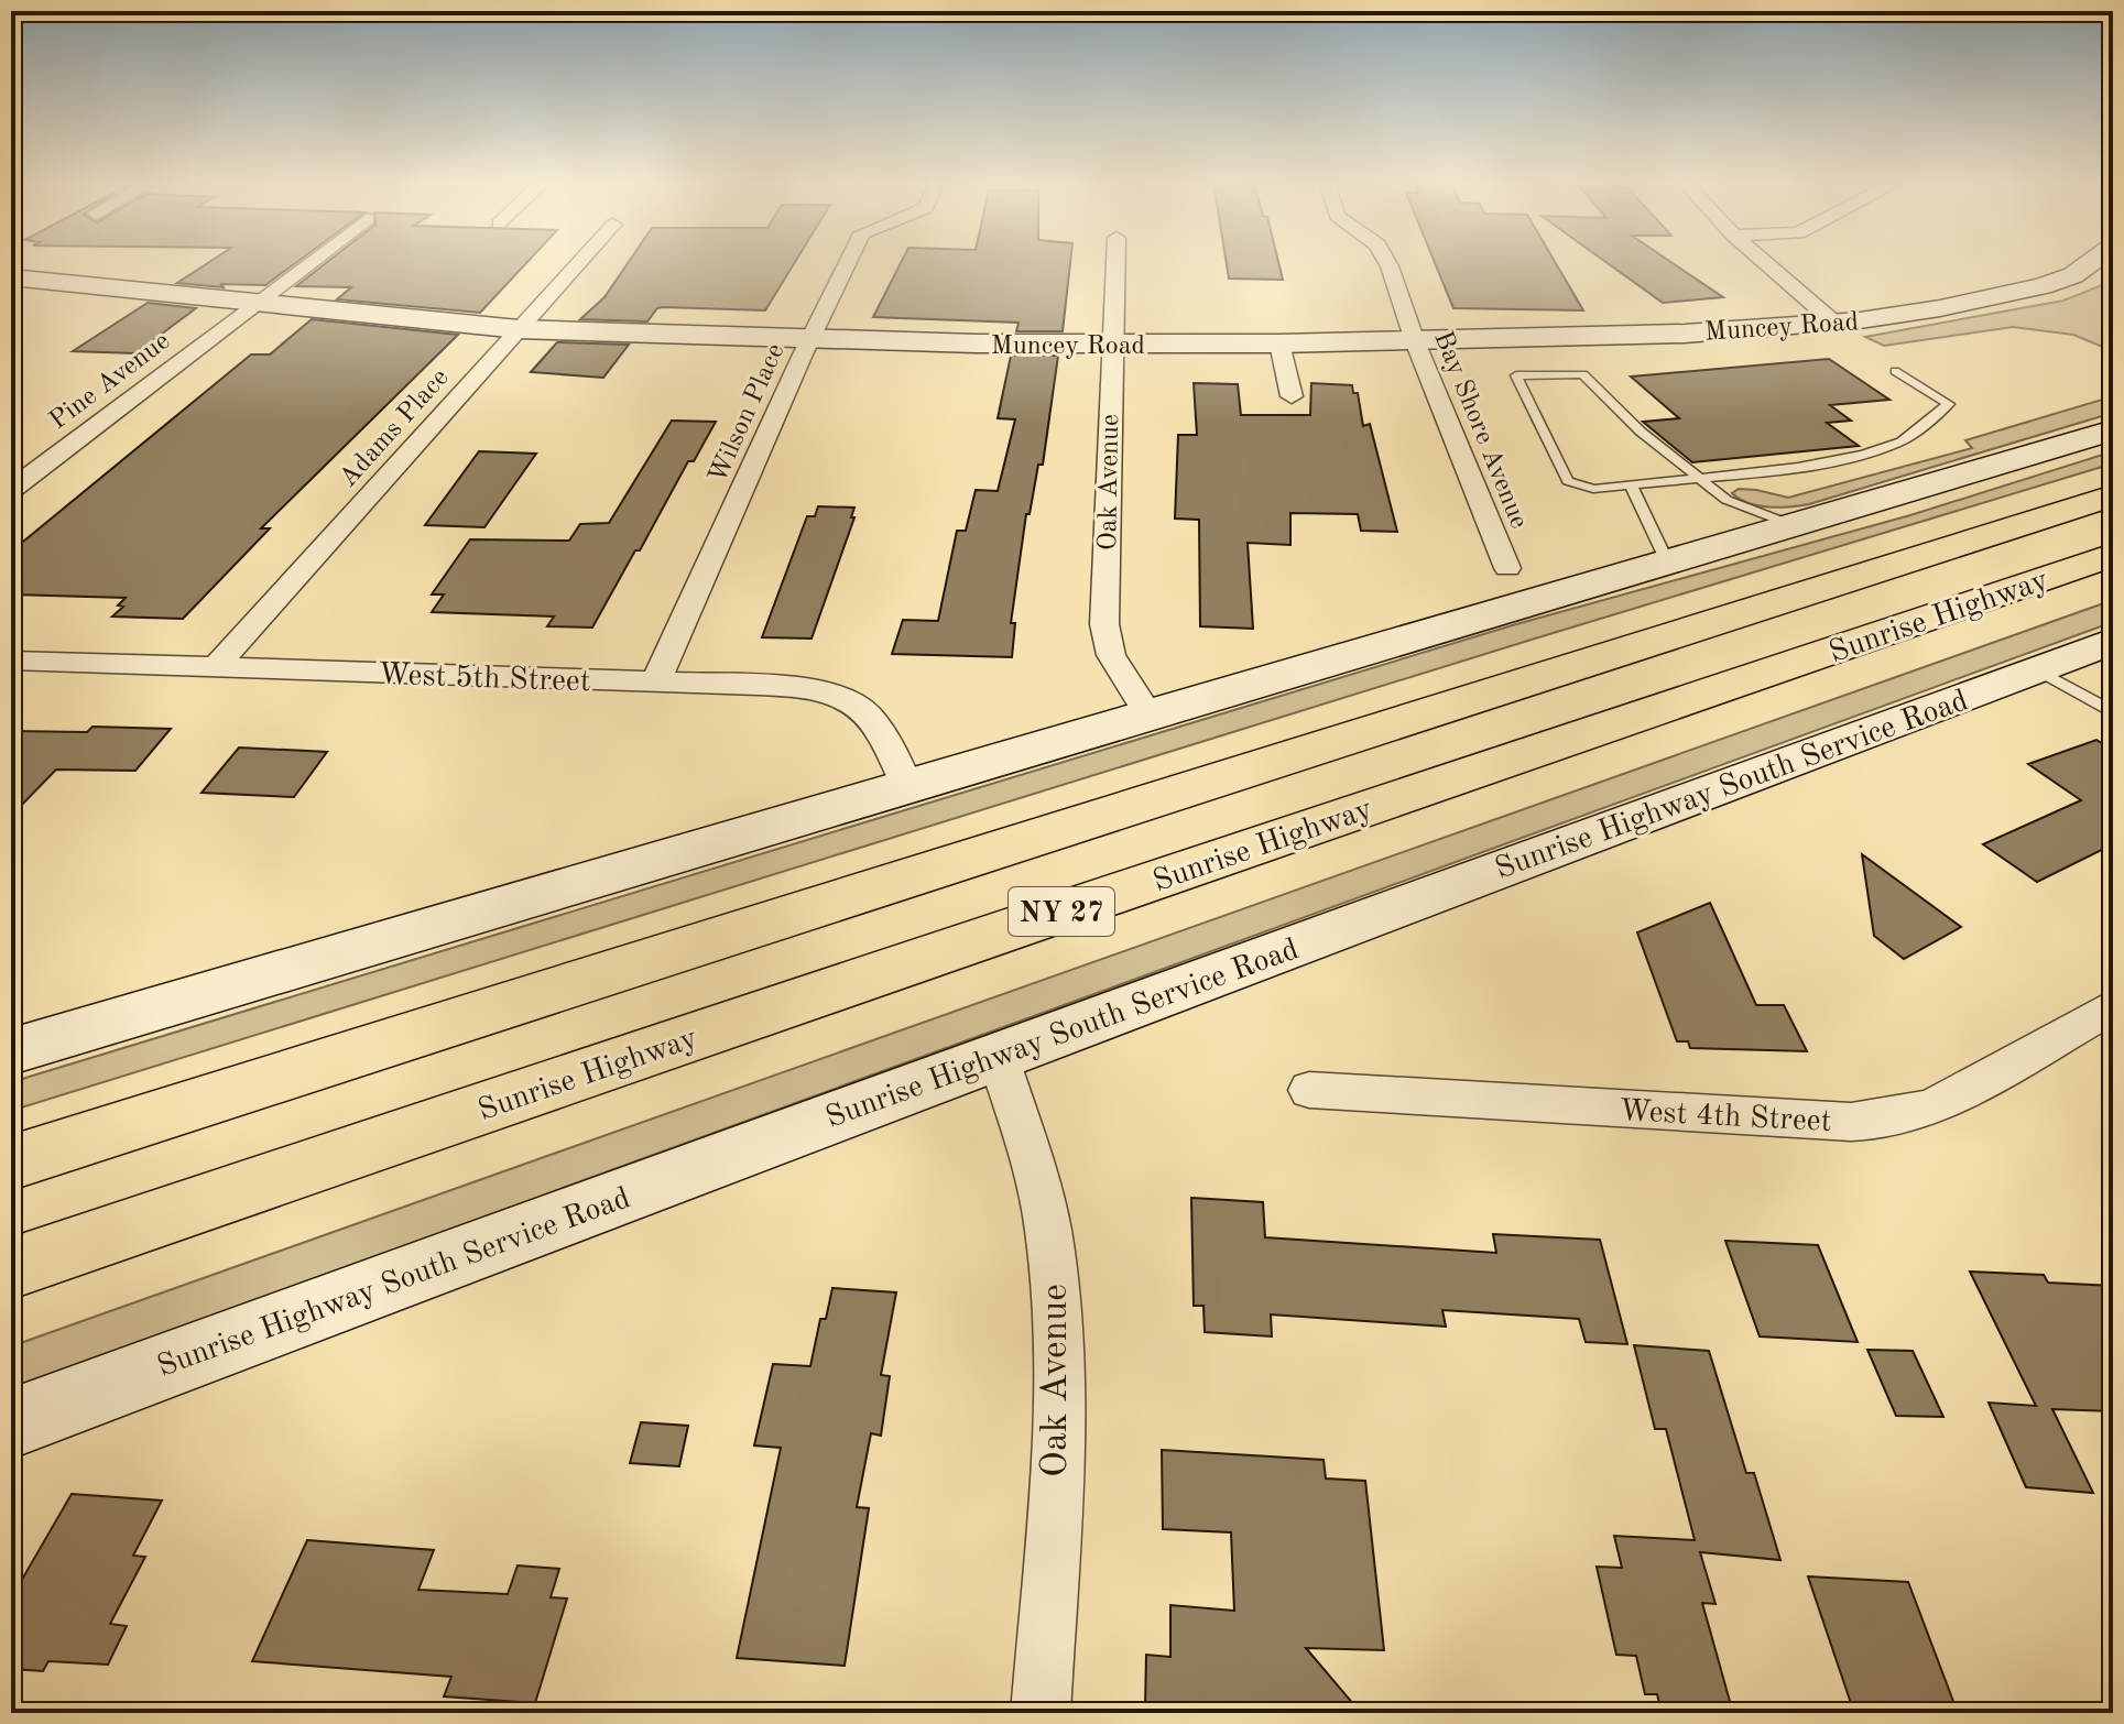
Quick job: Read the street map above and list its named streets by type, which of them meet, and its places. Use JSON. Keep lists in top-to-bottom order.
{
  "streets": {
    "highway": ["Sunrise Highway", "NY 27"],
    "main road": ["Muncey Road", "Sunrise Highway South Service Road"],
    "street": [
      "Pine Avenue",
      "Wilson Place",
      "Adams Place",
      "Bay Shore Avenue",
      "Oak Avenue",
      "West 5th Street",
      "West 4th Street"
    ]
  },
  "crossings": [
    ["Muncey Road", "Pine Avenue"],
    ["Muncey Road", "Wilson Place"],
    ["Muncey Road", "Adams Place"],
    ["Muncey Road", "Bay Shore Avenue"],
    ["Muncey Road", "Oak Avenue"],
    ["Wilson Place", "West 5th Street"],
    ["Adams Place", "West 5th Street"],
    ["Oak Avenue", "Sunrise Highway South Service Road"]
  ]
}
